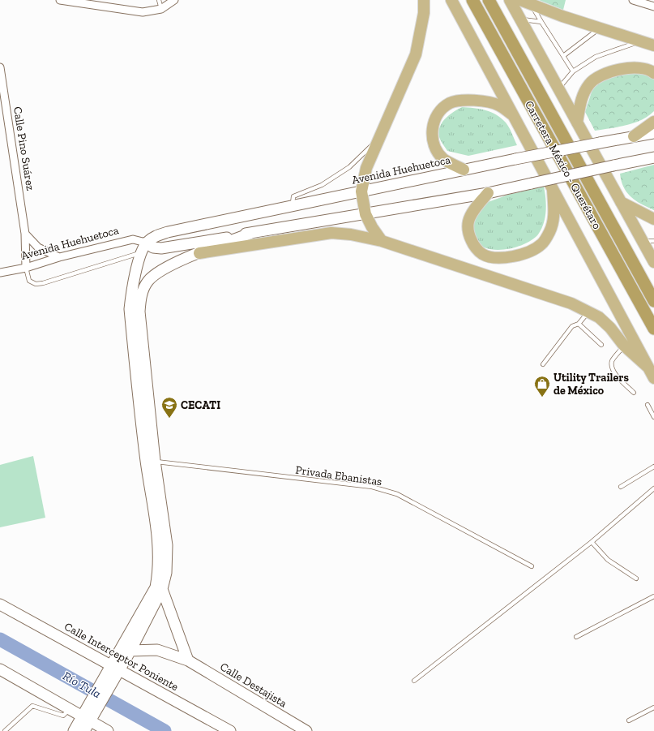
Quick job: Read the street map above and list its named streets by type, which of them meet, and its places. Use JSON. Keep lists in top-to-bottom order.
{
  "streets": {
    "highway": ["Carretera México - Querétaro"],
    "main road": ["Avenida Huehuetoca", "Calle Interceptor Poniente", "Calle Destajista"],
    "street": ["Calle Pino Suárez"],
    "lane": ["Privada Ebanistas"]
  },
  "crossings": [
    ["Calle Pino Suárez", "Avenida Huehuetoca"]
  ],
  "water": ["Río Tula"],
  "places": {
    "shop": ["Utility Trailers de México"],
    "school or university": ["CECATI"]
  }
}
